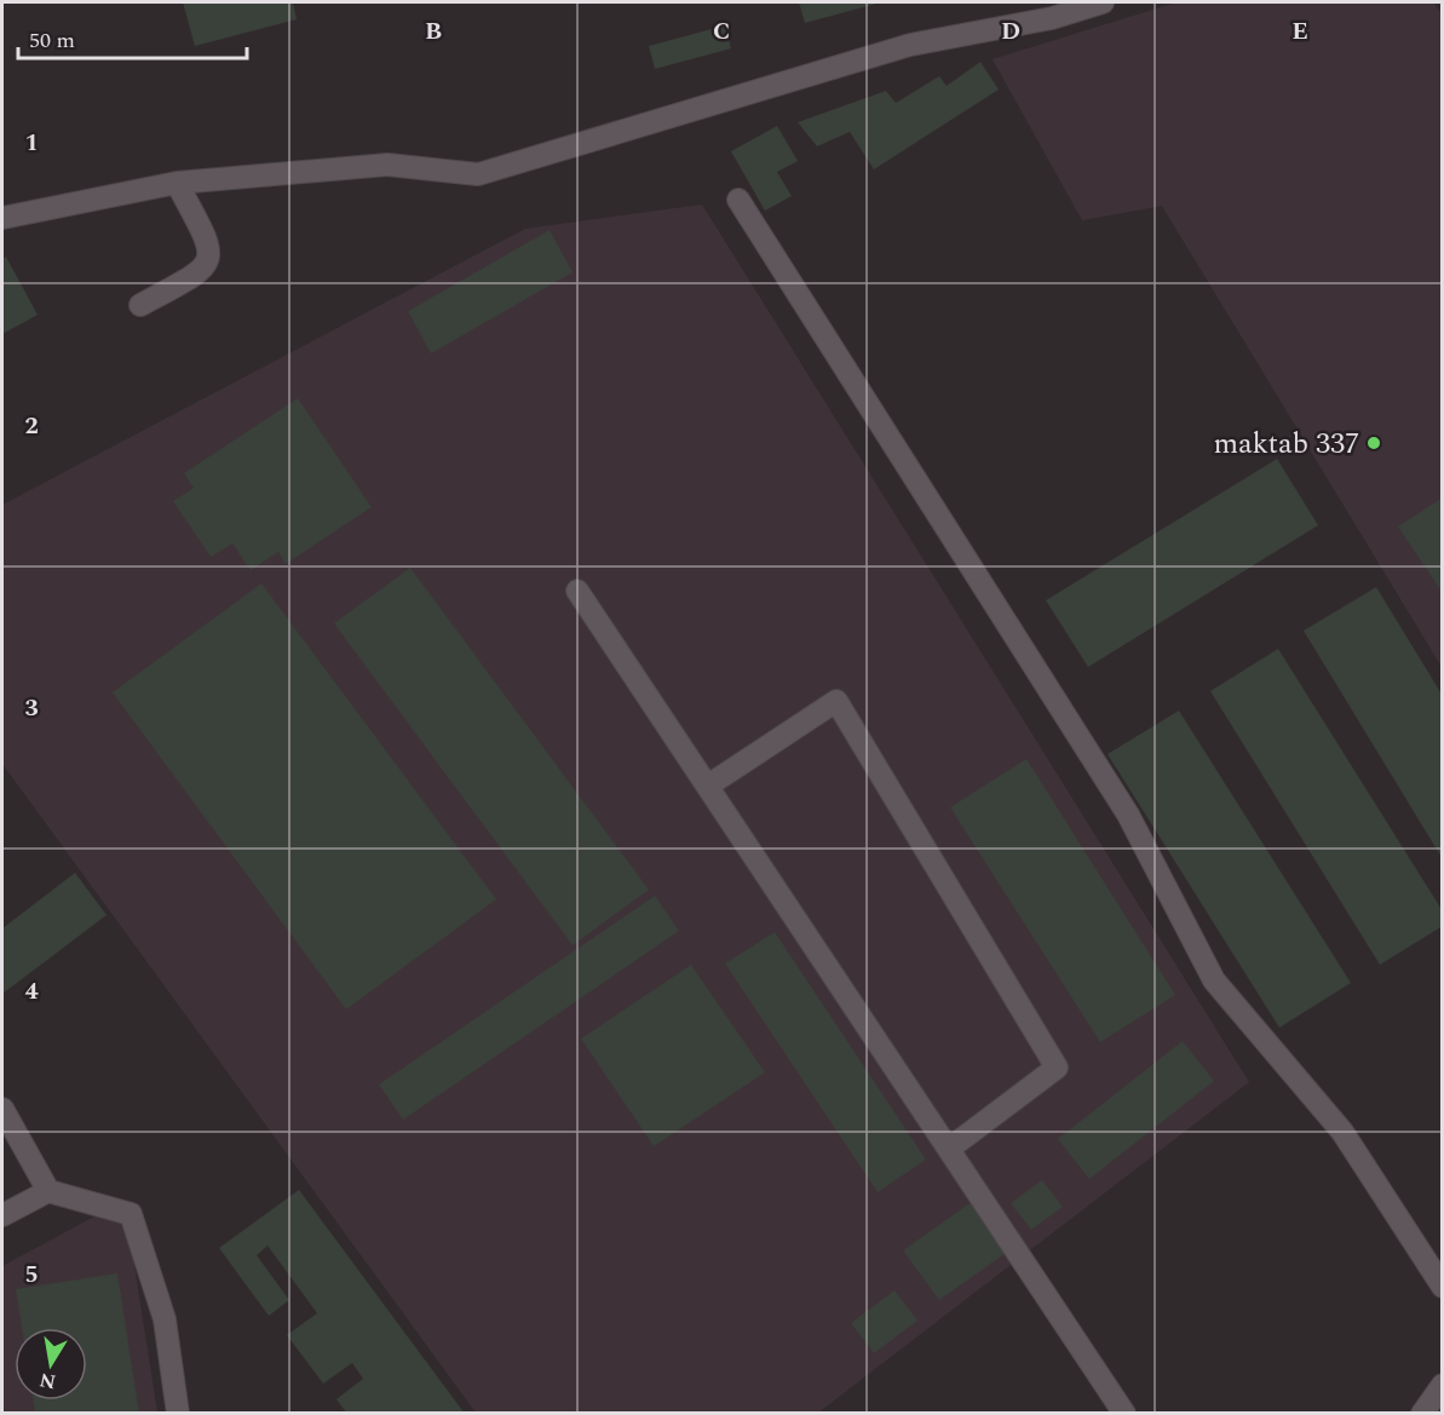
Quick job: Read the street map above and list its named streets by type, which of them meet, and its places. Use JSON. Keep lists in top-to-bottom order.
{
  "places": ["maktab 337"],
  "scale_bar": "50 m",
  "north": "bottom",
  "grid": {
    "columns": [
      "B",
      "C",
      "D",
      "E"
    ],
    "rows": [
      "1",
      "2",
      "3",
      "4",
      "5"
    ]
  }
}
